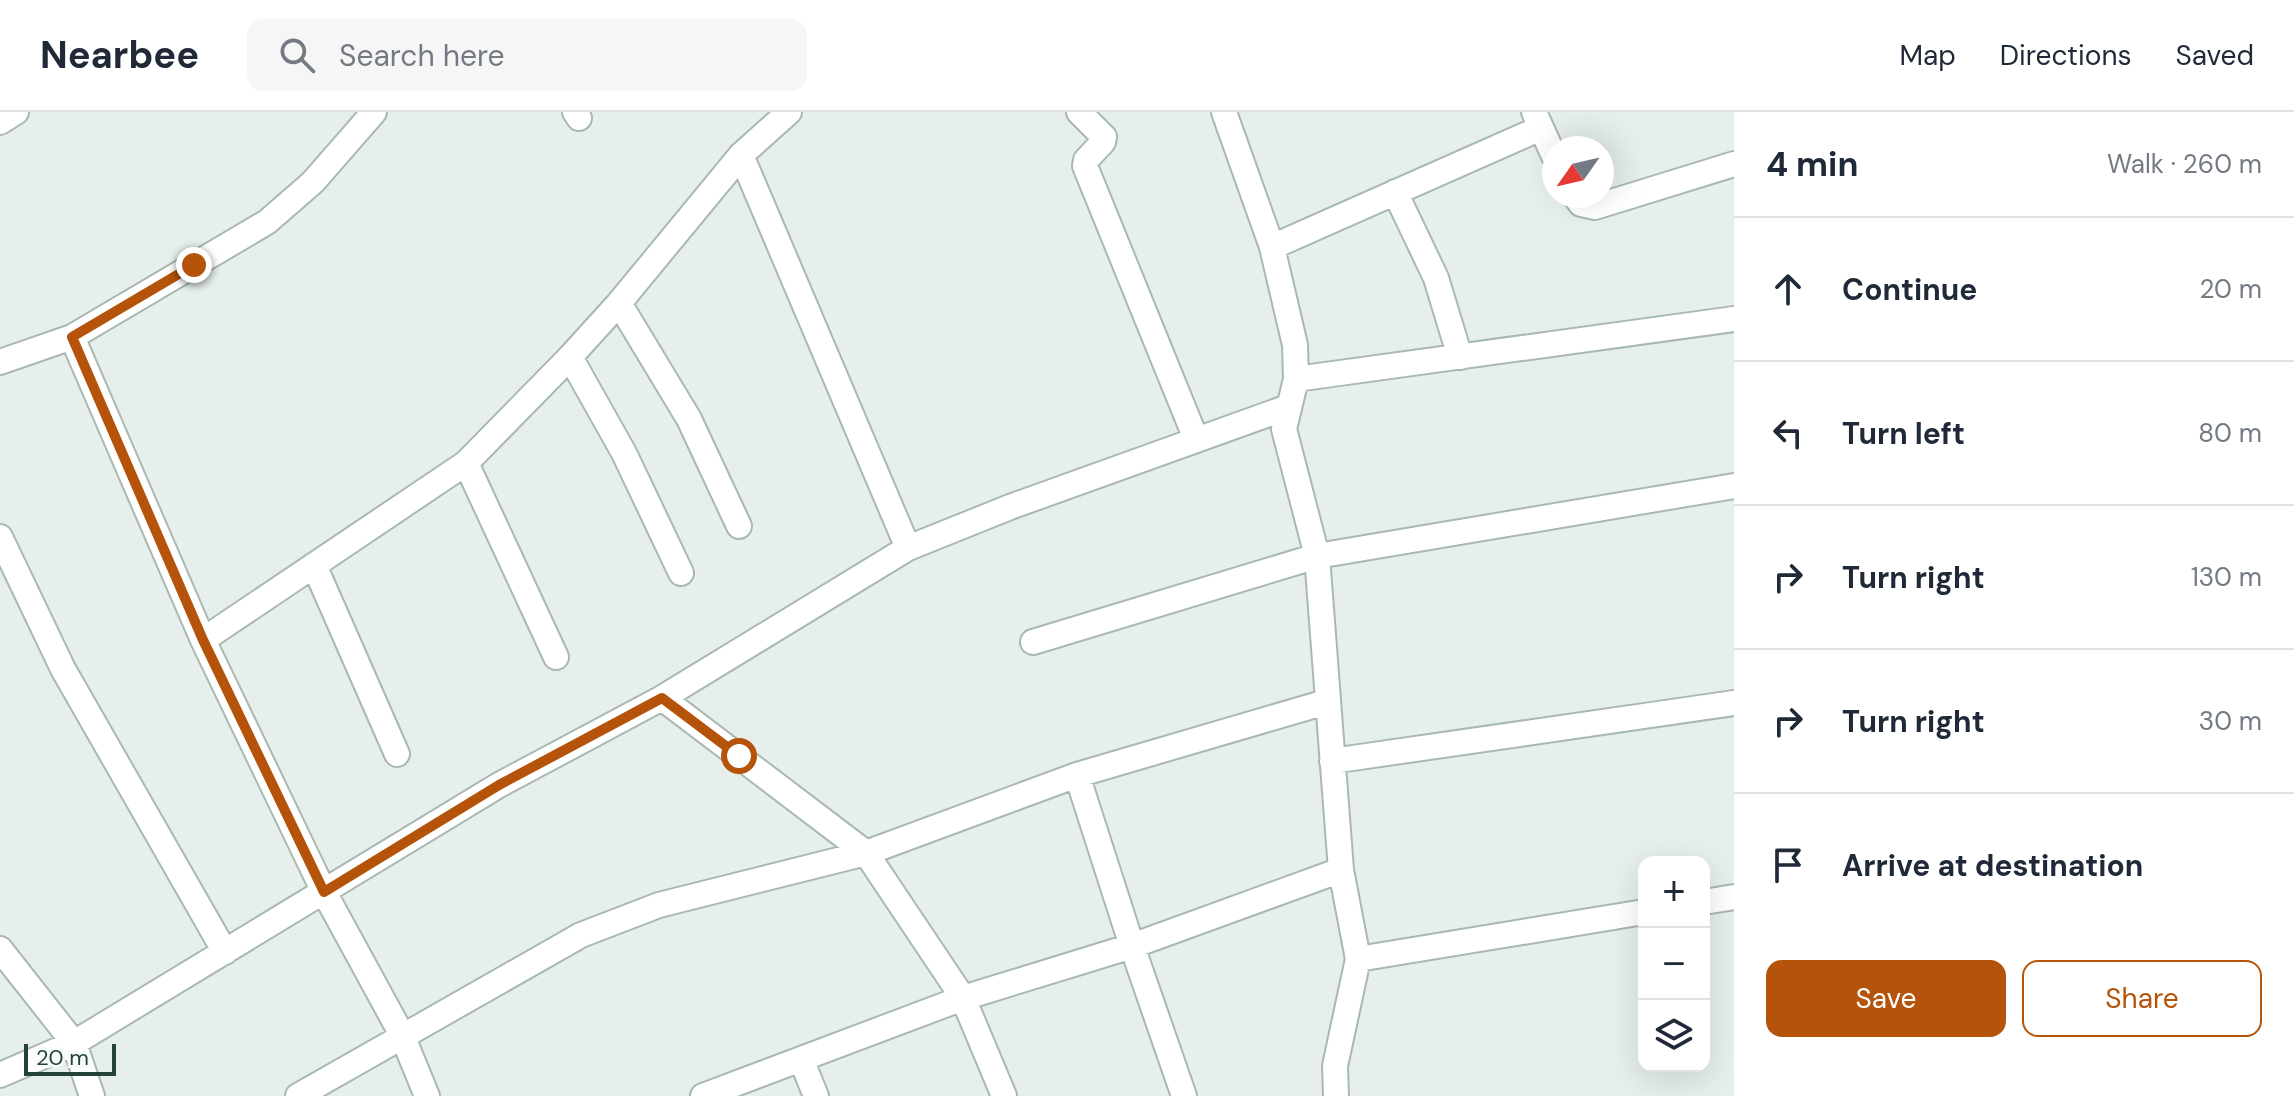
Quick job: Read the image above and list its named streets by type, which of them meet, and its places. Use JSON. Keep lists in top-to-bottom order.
{
  "scale_bar": "20 m",
  "north": "bottom left",
  "page": {
    "header": "Nearbee",
    "search": "Search here",
    "nav": ["Map", "Directions", "Saved"],
    "heading": ["4 min", "Walk · 260 m"],
    "list": [
      ["Continue", "20 m"],
      ["Turn left", "80 m"],
      ["Turn right", "130 m"],
      ["Turn right", "30 m"],
      "Arrive at destination"
    ],
    "map_buttons": ["+", "−"],
    "buttons": ["Save", "Share"],
    "scale": "20 m"
  }
}
